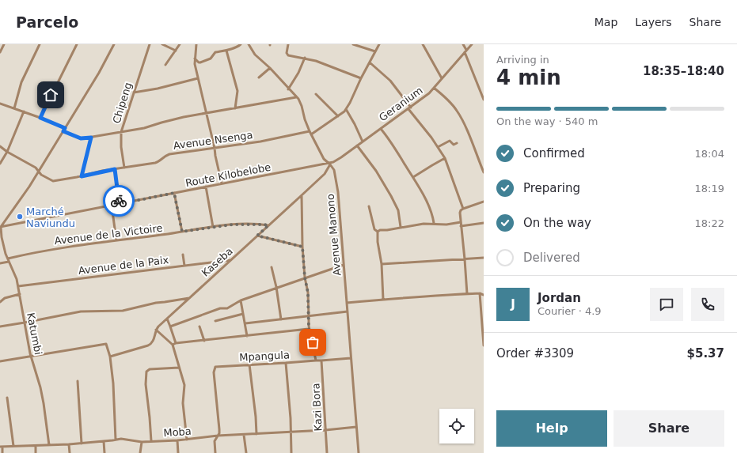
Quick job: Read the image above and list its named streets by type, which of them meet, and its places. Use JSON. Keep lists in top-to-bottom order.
{
  "streets": {
    "street": [
      "Chipeng",
      "Geranium",
      "Avenue Nsenga",
      "Route Kilobelobe",
      "Avenue de la Victoire",
      "Avenue Manono",
      "Kaseba",
      "Avenue de la Paix",
      "Katumbi",
      "Mpangula",
      "Kazi Bora",
      "Moba"
    ]
  },
  "crossings": [
    ["Chipeng", "Avenue Nsenga"],
    ["Geranium", "Route Kilobelobe"],
    ["Geranium", "Avenue Manono"],
    ["Geranium", "Kaseba"],
    ["Avenue Nsenga", "Avenue Manono"],
    ["Route Kilobelobe", "Avenue Manono"],
    ["Route Kilobelobe", "Kaseba"],
    ["Route Kilobelobe", "Katumbi"],
    ["Avenue de la Victoire", "Kaseba"],
    ["Avenue de la Victoire", "Katumbi"],
    ["Avenue Manono", "Kaseba"],
    ["Avenue Manono", "Mpangula"],
    ["Avenue Manono", "Moba"],
    ["Kaseba", "Avenue de la Paix"],
    ["Avenue de la Paix", "Katumbi"],
    ["Katumbi", "Moba"],
    ["Mpangula", "Kazi Bora"],
    ["Mpangula", "Moba"],
    ["Kazi Bora", "Moba"]
  ],
  "places": ["Marché Naviundu"],
  "page": {
    "header": "Parcelo",
    "nav": ["Map", "Layers", "Share"],
    "heading": ["4 min", "Arriving in", "18:35–18:40"],
    "panel": [
      "Jordan",
      "Courier · 4.9",
      "Order #3309",
      "$5.37"
    ],
    "bar": "On the way · 540 m",
    "list": [
      ["Confirmed", "18:04"],
      ["Preparing", "18:19"],
      ["On the way", "18:22"],
      "Delivered"
    ],
    "round": "J",
    "buttons": ["Help", "Share"]
  }
}
